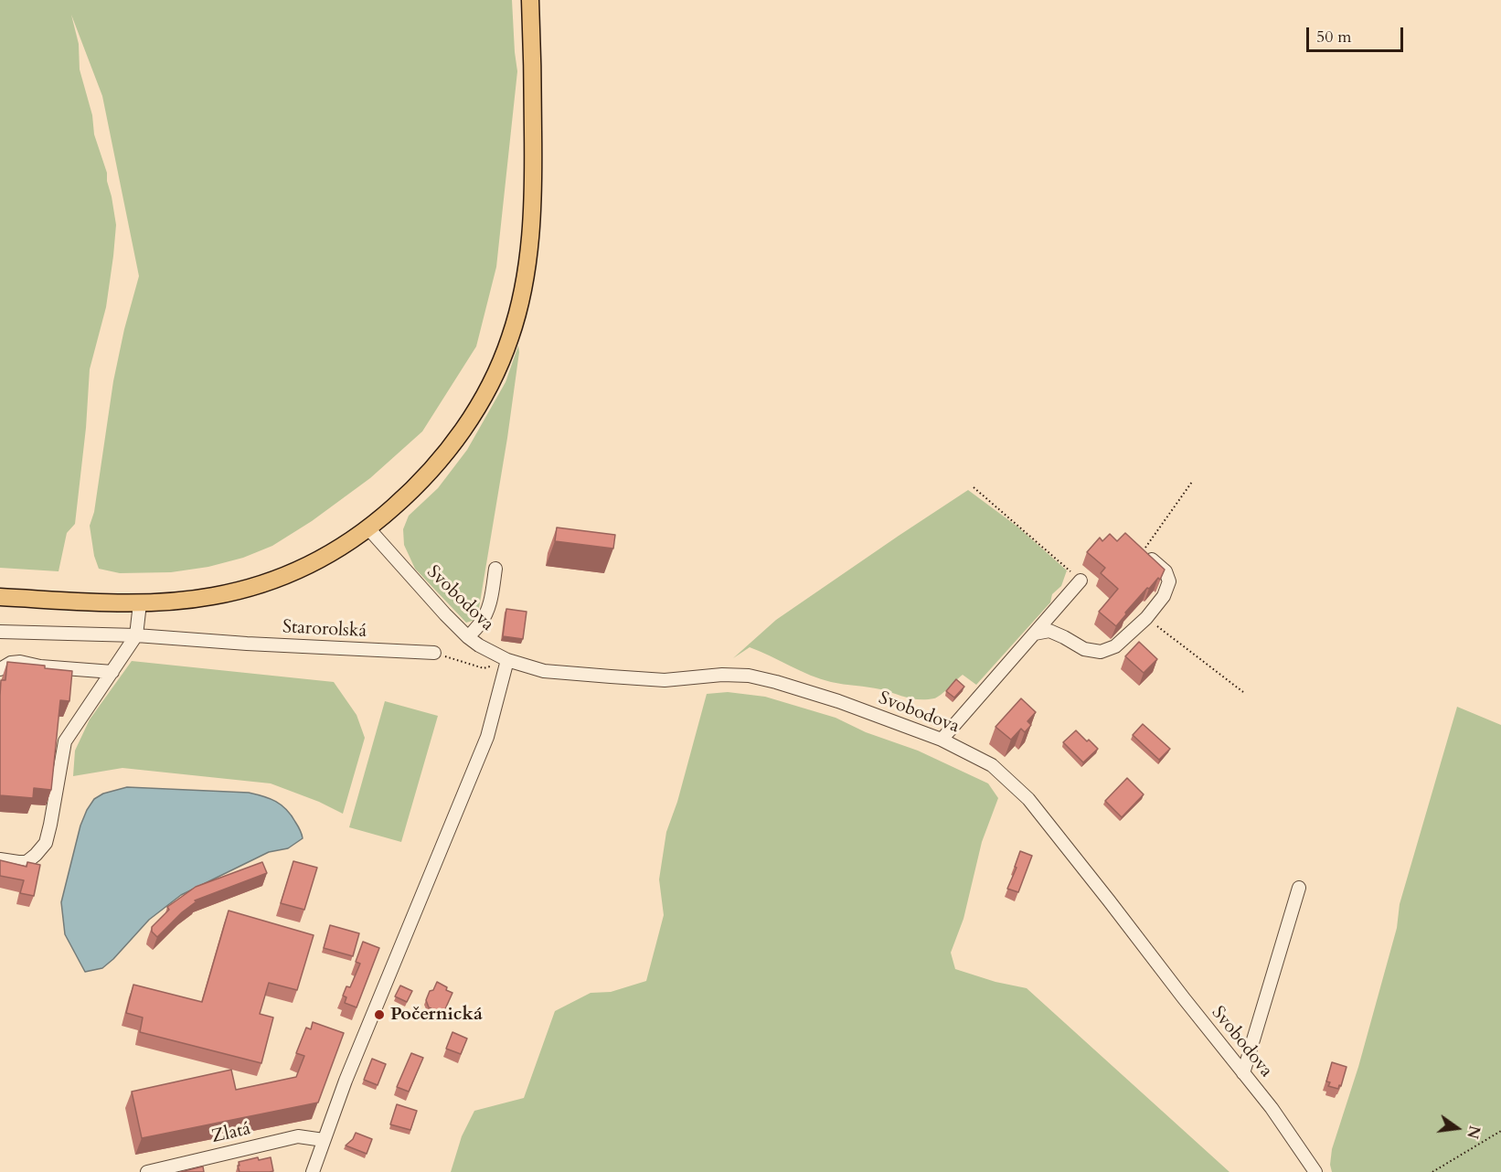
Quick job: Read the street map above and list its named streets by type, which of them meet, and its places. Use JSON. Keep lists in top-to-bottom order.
{
  "streets": {
    "street": ["Svobodova", "Starorolská", "Zlatá"]
  },
  "places": ["Počernická"],
  "scale_bar": "50 m",
  "north": "right"
}
